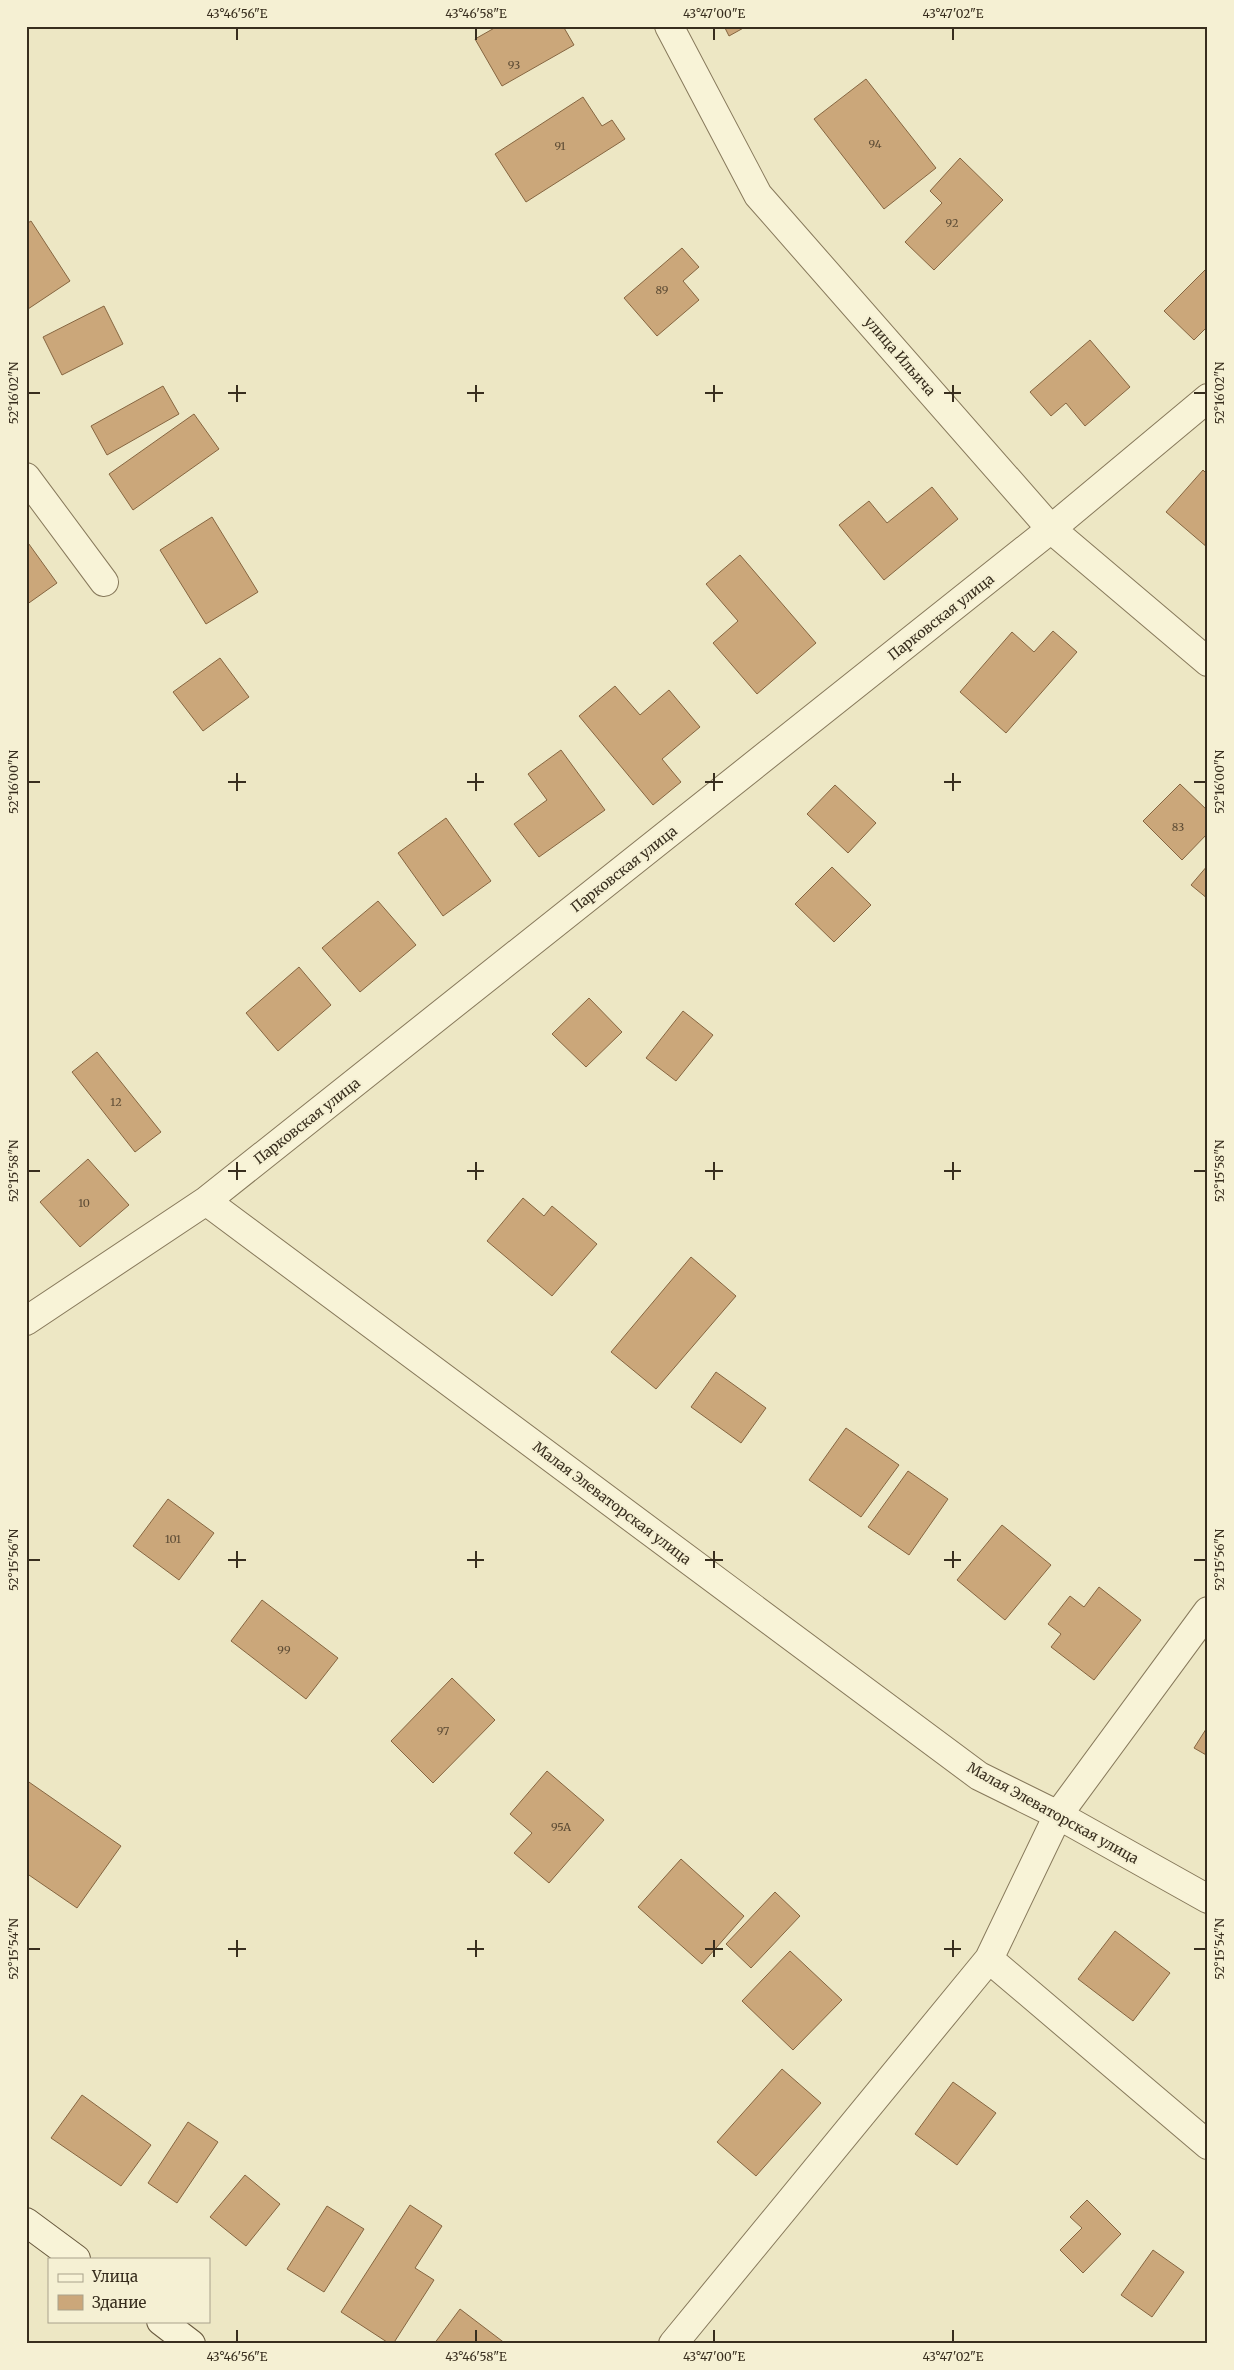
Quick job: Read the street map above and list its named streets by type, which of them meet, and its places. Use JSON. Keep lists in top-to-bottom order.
{
  "streets": {
    "street": ["улица Ильича", "Парковская улица", "Малая Элеваторская улица"]
  },
  "crossings": [
    ["улица Ильича", "Парковская улица"],
    ["Парковская улица", "Малая Элеваторская улица"]
  ],
  "house_numbers": [
    "93",
    "94",
    "91",
    "92",
    "89",
    "83",
    "12",
    "10",
    "101",
    "99",
    "97",
    "95А"
  ],
  "legend": ["Улица", "Здание"],
  "coordinates": [
    "43°46'56\"E",
    "43°46'58\"E",
    "43°47'00\"E",
    "43°47'02\"E",
    "52°16'02\"N",
    "52°16'00\"N",
    "52°15'58\"N",
    "52°15'56\"N",
    "52°15'54\"N"
  ]
}
